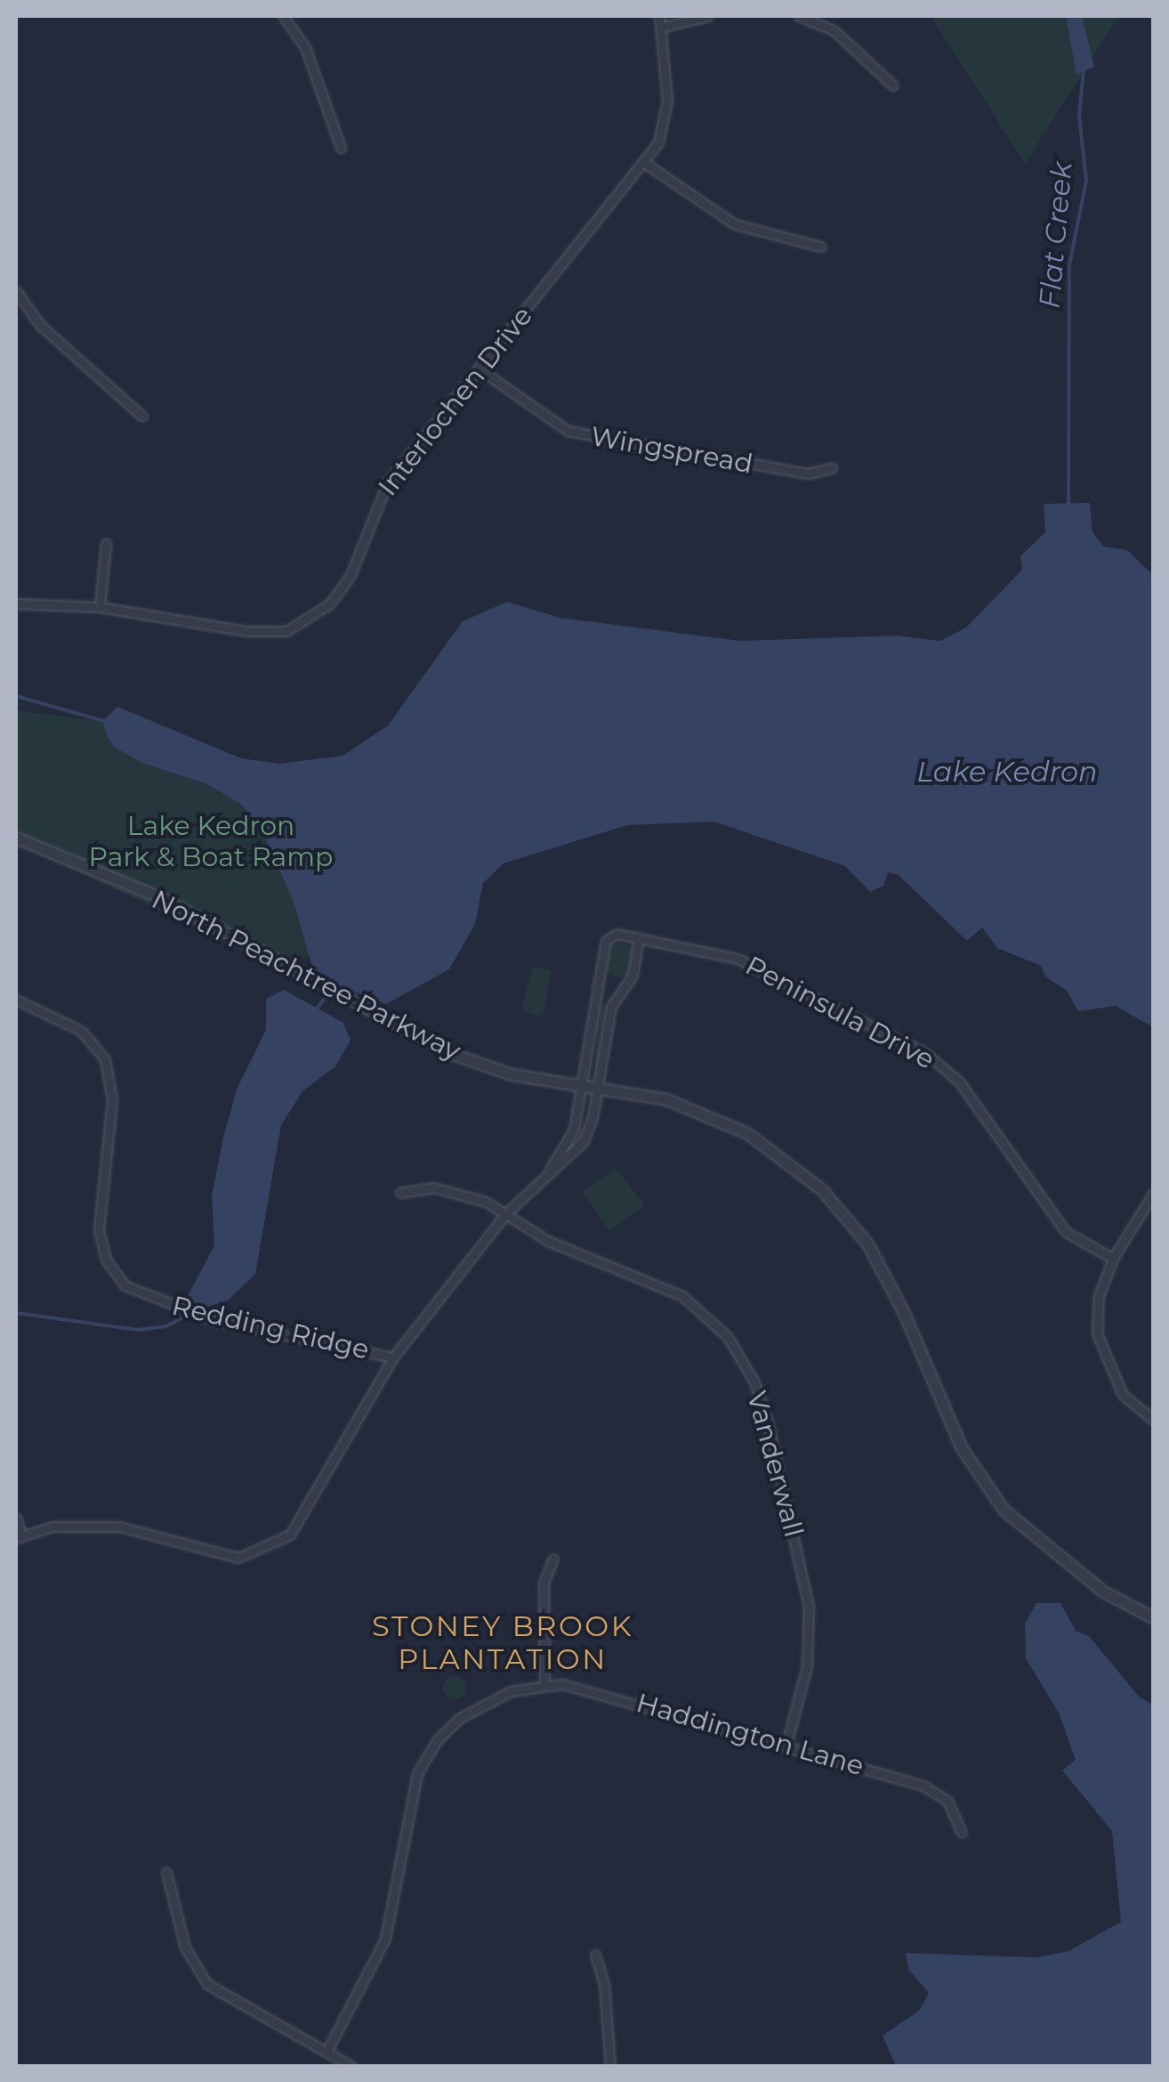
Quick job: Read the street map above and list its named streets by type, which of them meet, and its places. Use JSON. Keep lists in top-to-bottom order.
{
  "streets": {
    "street": [
      "Interlochen Drive",
      "Wingspread",
      "North Peachtree Parkway",
      "Peninsula Drive",
      "Redding Ridge",
      "Vanderwall",
      "Haddington Lane"
    ]
  },
  "crossings": [
    ["Interlochen Drive", "Wingspread"],
    ["North Peachtree Parkway", "Peninsula Drive"],
    ["Vanderwall", "Haddington Lane"]
  ],
  "districts": ["STONEY BROOK PLANTATION"],
  "water": ["Flat Creek", "Lake Kedron"],
  "parks": ["Lake Kedron Park & Boat Ramp"]
}
